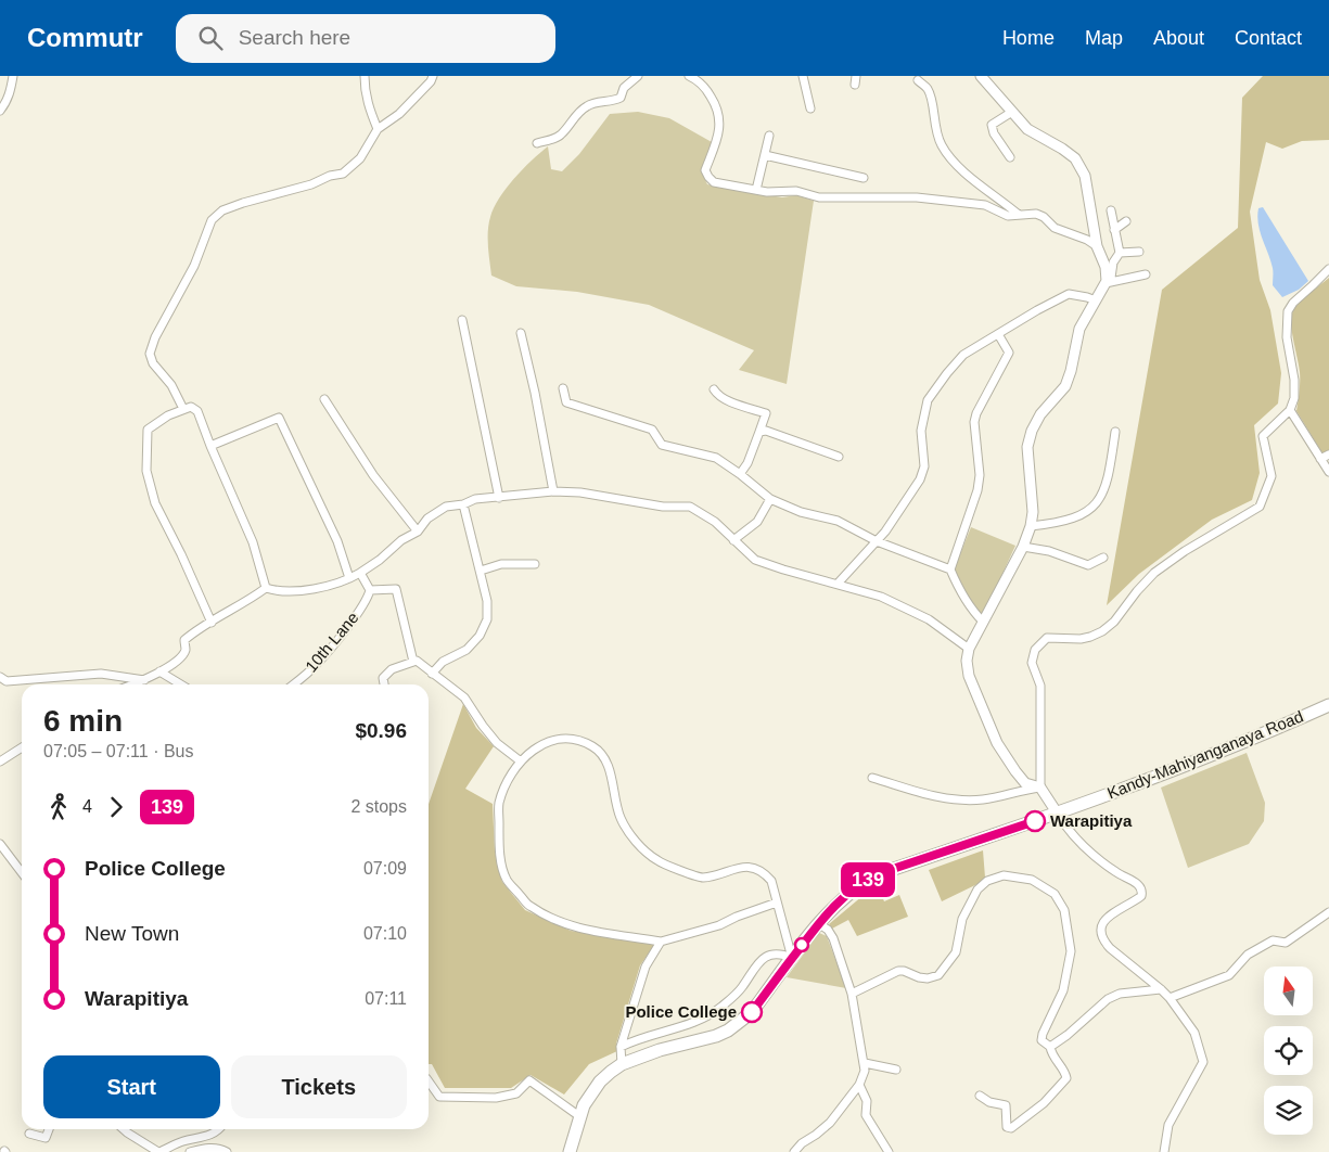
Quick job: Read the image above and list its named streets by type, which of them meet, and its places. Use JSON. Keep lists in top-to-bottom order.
{
  "streets": {
    "highway": ["Kandy-Mahiyanganaya Road"],
    "street": ["10th Lane"]
  },
  "places": ["Warapitiya", "Police College"],
  "lines": ["bus line 139"],
  "north": "top",
  "page": {
    "header": "Commutr",
    "search": "Search here",
    "nav": [
      "Home",
      "Map",
      "About",
      "Contact"
    ],
    "on_map": "139",
    "heading": ["6 min", "07:05 – 07:11 · Bus", "$0.96"],
    "legs": ["4", "139", "2 stops"],
    "list": [
      {
        "name": "Police College",
        "value": "07:09"
      },
      {
        "name": "New Town",
        "value": "07:10"
      },
      {
        "name": "Warapitiya",
        "value": "07:11"
      }
    ],
    "buttons": ["Start", "Tickets"]
  }
}
